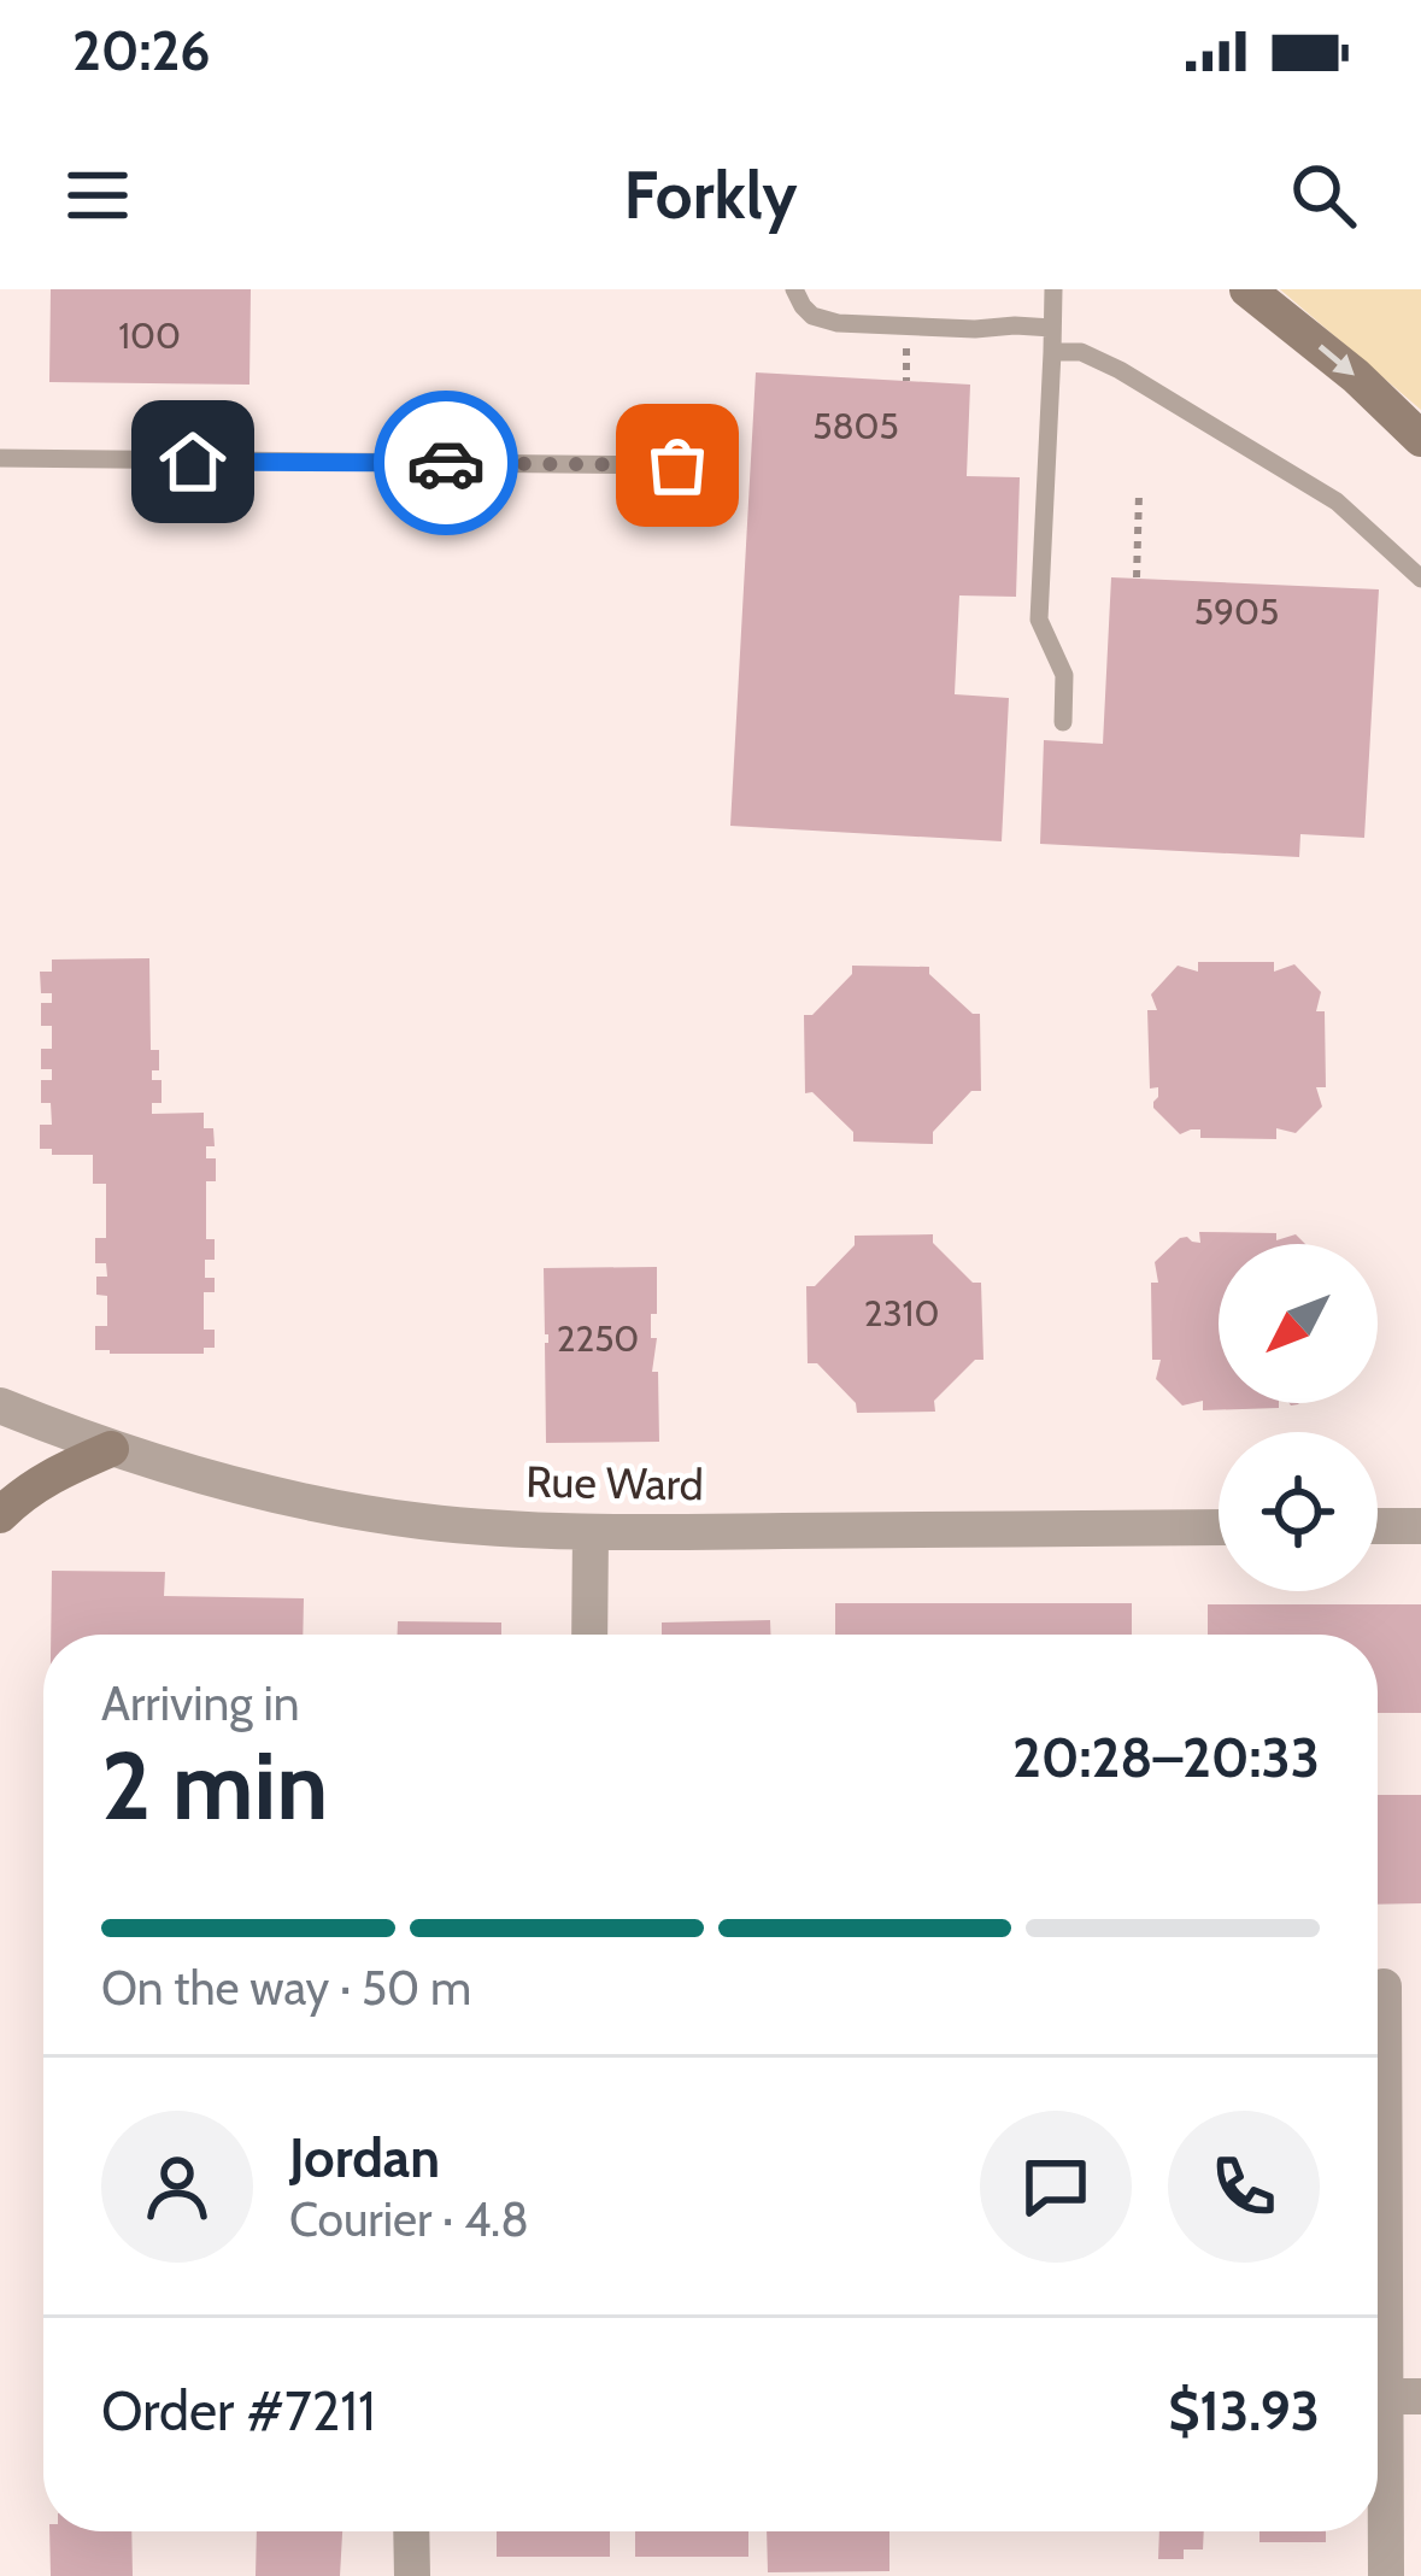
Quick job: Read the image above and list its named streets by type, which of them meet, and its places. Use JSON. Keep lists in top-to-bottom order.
{
  "streets": {
    "street": ["Rue Ward"]
  },
  "house_numbers": [
    "100",
    "5805",
    "5905",
    "2310",
    "2250"
  ],
  "north": "bottom left",
  "page": {
    "status": "20:26",
    "header": "Forkly",
    "heading": ["2 min", "Arriving in", "20:28–20:33"],
    "panel": [
      "Jordan",
      "Courier · 4.8",
      "Order #7211",
      "$13.93"
    ],
    "bar": "On the way · 50 m"
  }
}
